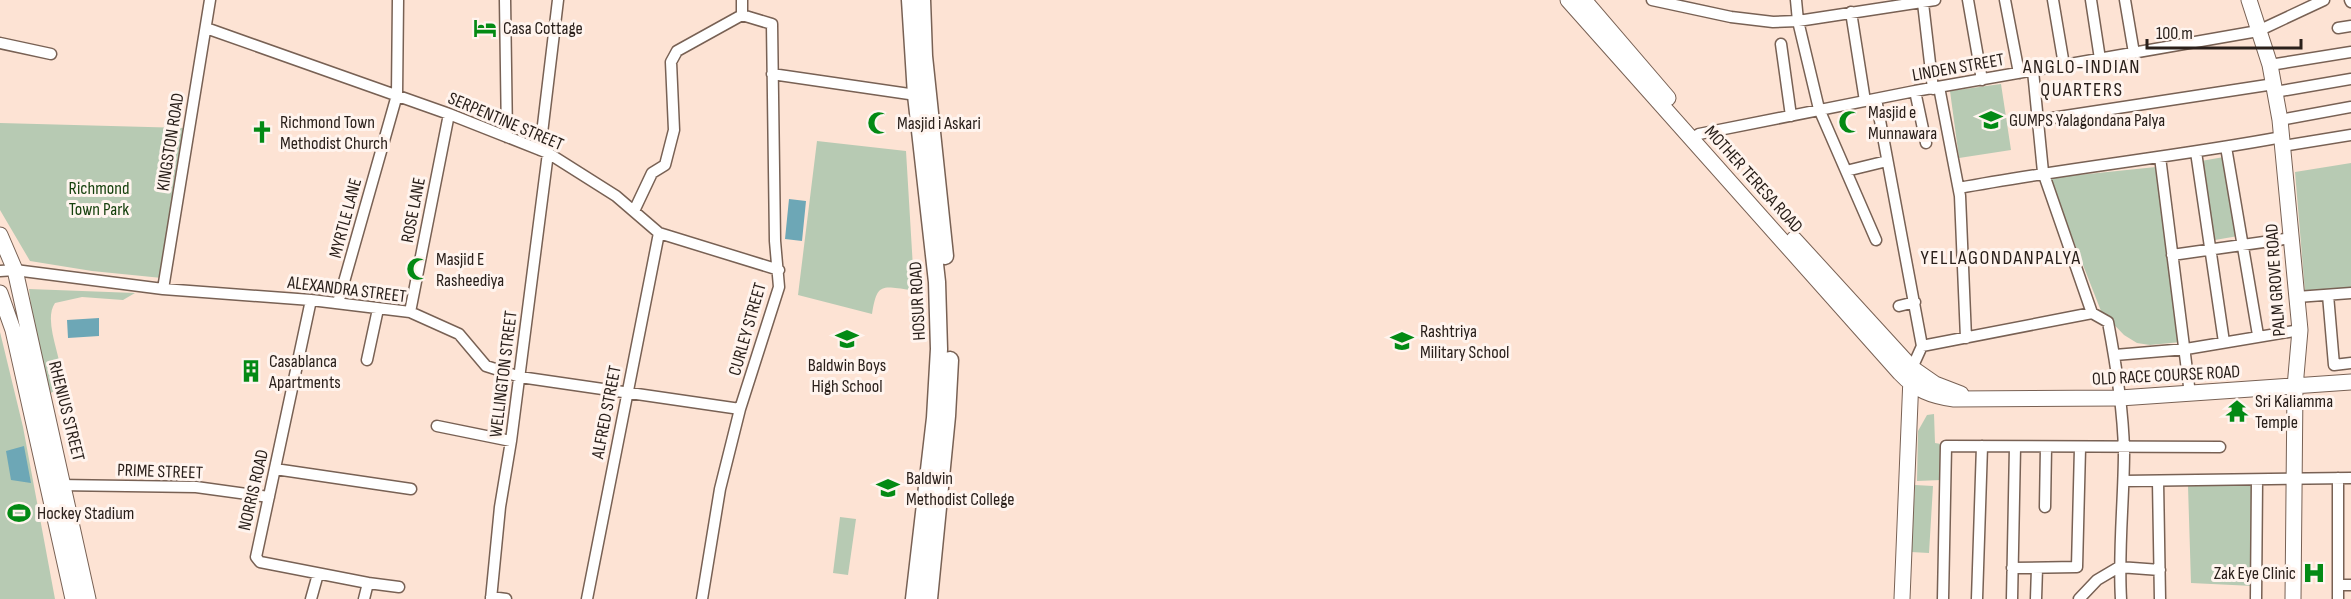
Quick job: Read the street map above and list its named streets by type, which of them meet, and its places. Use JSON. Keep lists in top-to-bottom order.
{
  "streets": {
    "main road": ["HOSUR ROAD"],
    "street": [
      "LINDEN STREET",
      "SERPENTINE STREET",
      "KINGSTON ROAD",
      "MOTHER TERESA ROAD",
      "ROSE LANE",
      "MYRTLE LANE",
      "PALM GROVE ROAD",
      "ALEXANDRA STREET",
      "CURLEY STREET",
      "WELLINGTON STREET",
      "OLD RACE COURSE ROAD",
      "RHENIUS STREET",
      "ALFRED STREET",
      "PRIME STREET",
      "NORRIS ROAD"
    ]
  },
  "crossings": [
    ["LINDEN STREET", "MOTHER TERESA ROAD"],
    ["LINDEN STREET", "PALM GROVE ROAD"],
    ["SERPENTINE STREET", "KINGSTON ROAD"],
    ["SERPENTINE STREET", "ROSE LANE"],
    ["SERPENTINE STREET", "MYRTLE LANE"],
    ["SERPENTINE STREET", "CURLEY STREET"],
    ["SERPENTINE STREET", "WELLINGTON STREET"],
    ["SERPENTINE STREET", "ALFRED STREET"],
    ["KINGSTON ROAD", "ALEXANDRA STREET"],
    ["MOTHER TERESA ROAD", "OLD RACE COURSE ROAD"],
    ["ROSE LANE", "ALEXANDRA STREET"],
    ["MYRTLE LANE", "ALEXANDRA STREET"],
    ["PALM GROVE ROAD", "OLD RACE COURSE ROAD"],
    ["ALEXANDRA STREET", "CURLEY STREET"],
    ["ALEXANDRA STREET", "WELLINGTON STREET"],
    ["ALEXANDRA STREET", "RHENIUS STREET"],
    ["ALEXANDRA STREET", "ALFRED STREET"],
    ["ALEXANDRA STREET", "NORRIS ROAD"],
    ["RHENIUS STREET", "PRIME STREET"],
    ["PRIME STREET", "NORRIS ROAD"]
  ],
  "districts": ["ANGLO-INDIAN QUARTERS", "YELLAGONDANPALYA"],
  "parks": ["Richmond Town Park"],
  "places": {
    "hotel": ["Casa Cottage"],
    "school or university": [
      "GUMPS Yalagondana Palya",
      "Baldwin Boys High School",
      "Rashtriya Military School",
      "Baldwin Methodist College"
    ],
    "mosque": ["Masjid e Munnawara", "Masjid i Askari", "Masjid E Rasheediya"],
    "church": ["Richmond Town Methodist Church"],
    "building": ["Casablanca Apartments"],
    "temple": ["Sri Kaliamma Temple"],
    "sports": ["Hockey Stadium"],
    "hospital": ["Zak Eye Clinic"]
  },
  "scale_bar": "100 m"
}
